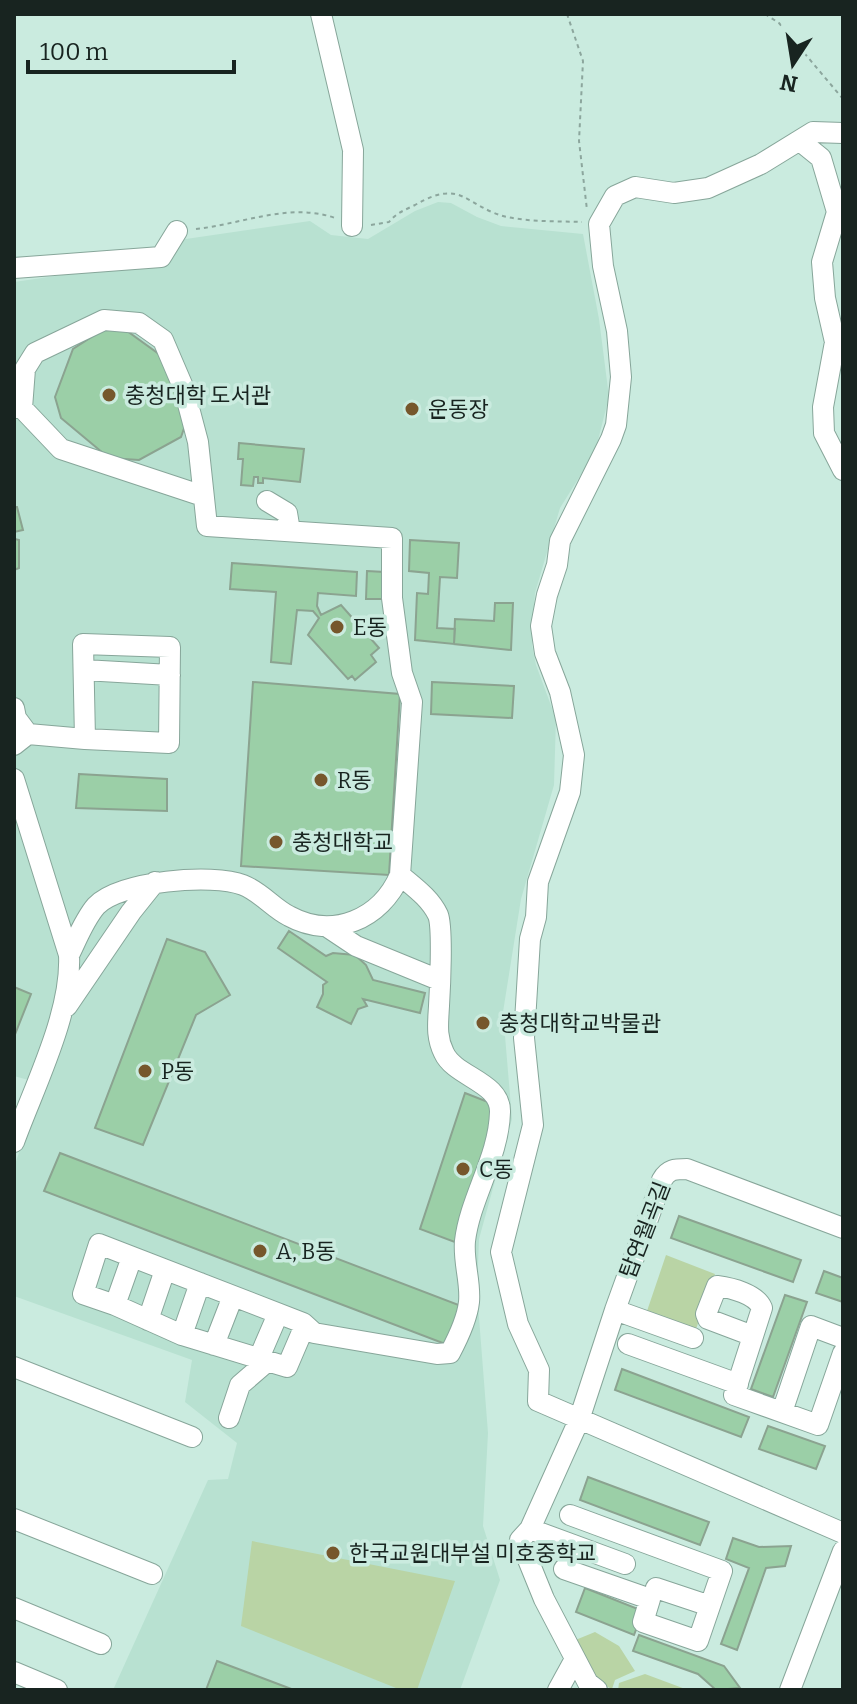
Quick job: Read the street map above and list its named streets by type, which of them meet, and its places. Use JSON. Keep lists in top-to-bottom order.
{
  "streets": {
    "street": ["탑연월곡길"]
  },
  "places": [
    "충청대학 도서관",
    "운동장",
    "E동",
    "R동",
    "충청대학교",
    "충청대학교박물관",
    "P동",
    "C동",
    "A, B동",
    "한국교원대부설 미호중학교"
  ],
  "scale_bar": "100 m",
  "north": "bottom"
}
